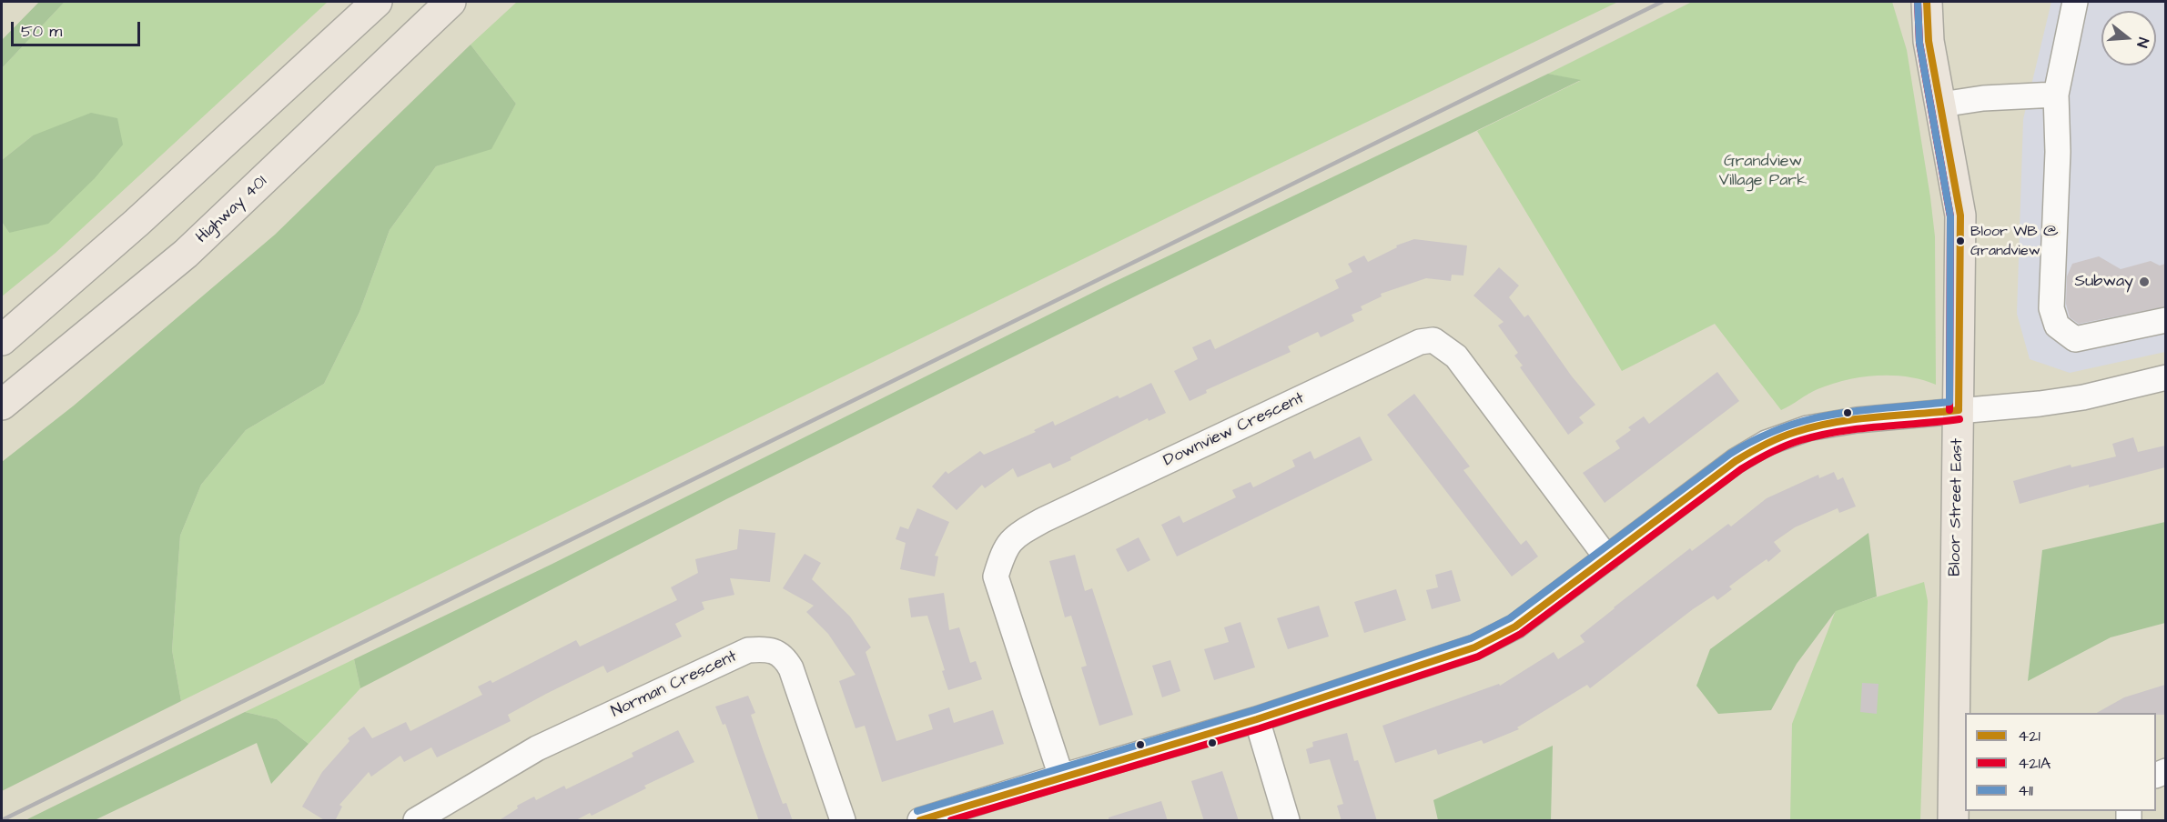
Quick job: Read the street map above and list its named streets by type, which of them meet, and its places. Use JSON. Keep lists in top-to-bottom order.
{
  "streets": {
    "main road": ["Highway 401", "Bloor Street East"],
    "street": ["Downview Crescent", "Norman Crescent"]
  },
  "parks": ["Grandview Village Park"],
  "places": ["Bloor WB @ Grandview", "Subway"],
  "lines": ["transit line 421", "transit line 421A", "transit line 411"],
  "legend": ["421", "421A", "411"],
  "scale_bar": "50 m",
  "north": "right"
}
